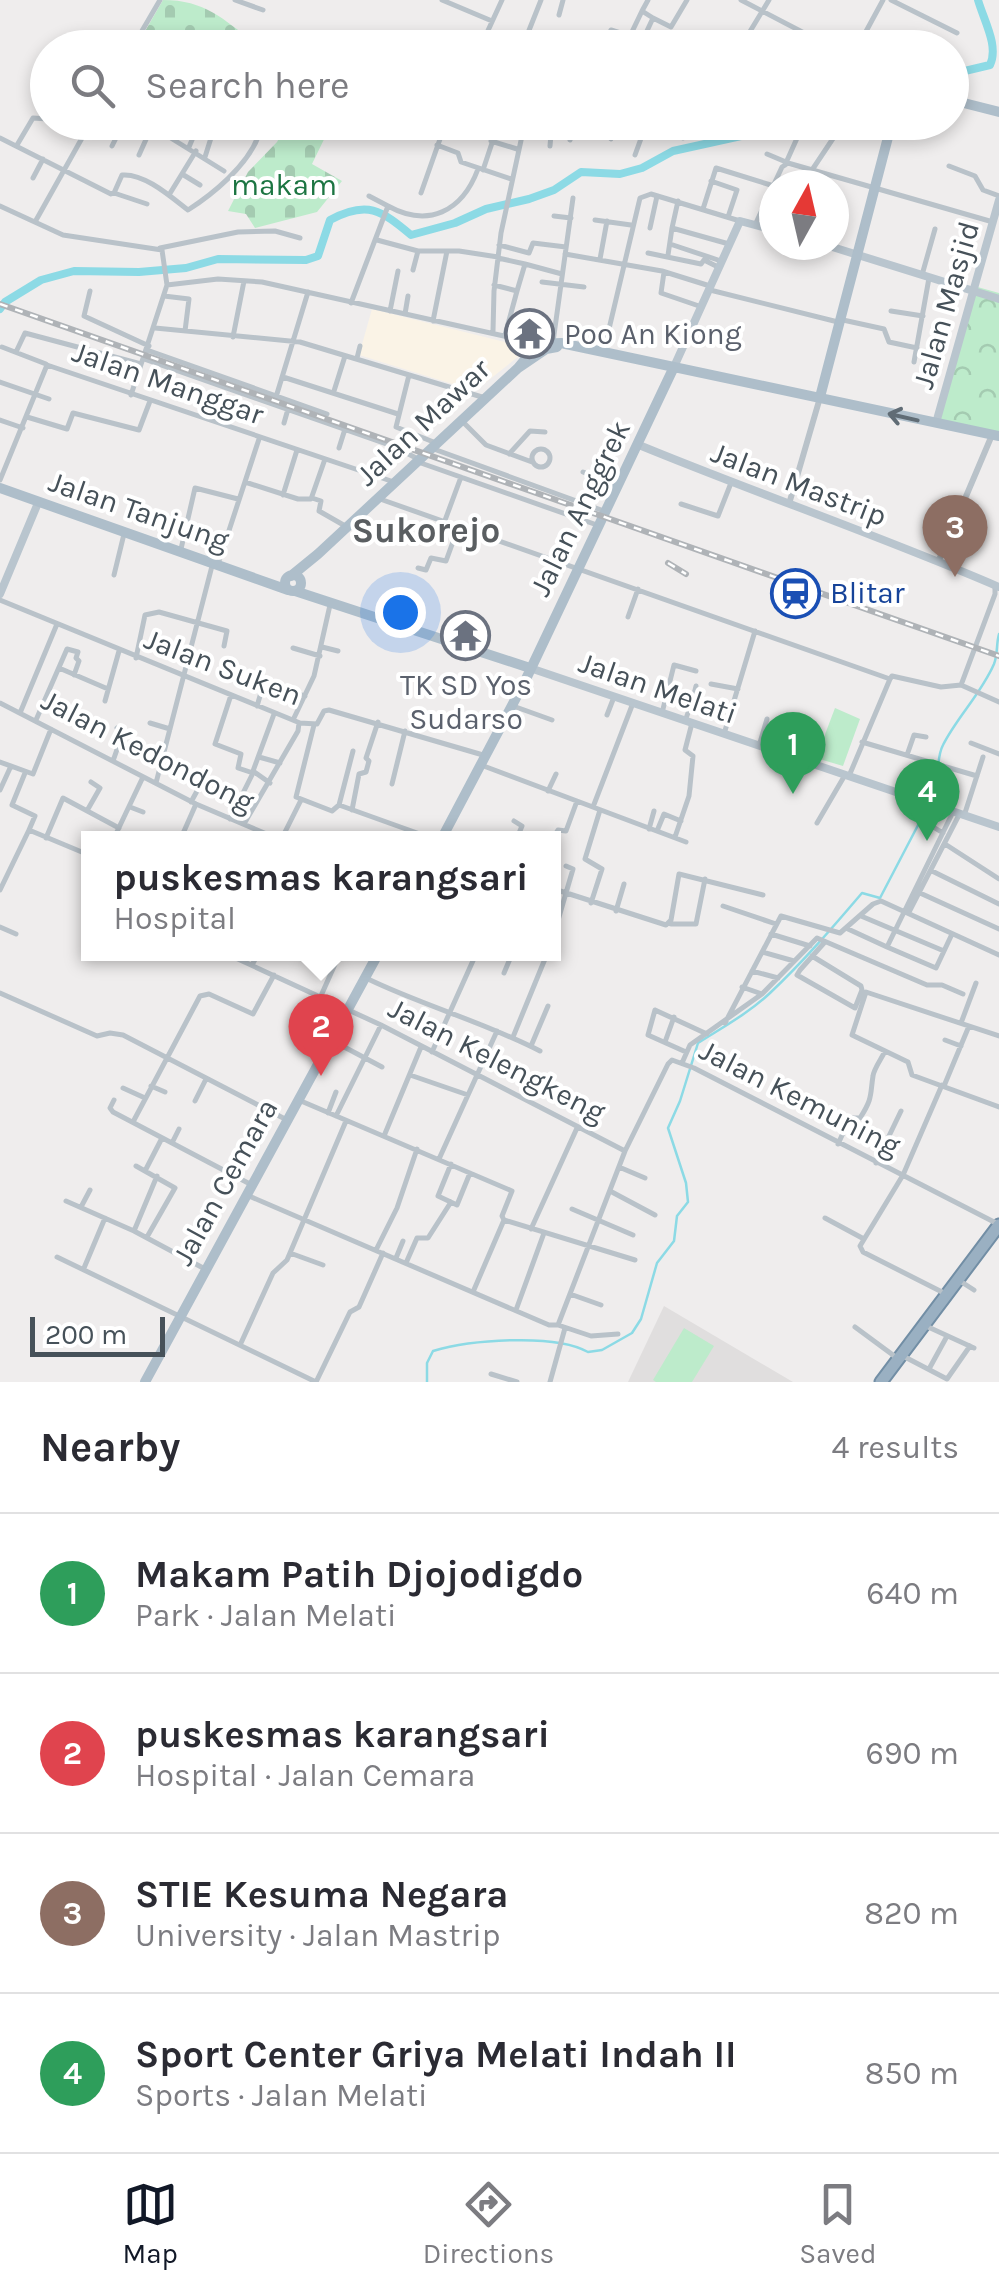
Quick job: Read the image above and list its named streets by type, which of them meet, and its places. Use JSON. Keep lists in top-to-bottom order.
{
  "streets": {
    "main road": [
      "Jalan Masjid",
      "Jalan Mawar",
      "Jalan Mastrip",
      "Jalan Anggrek",
      "Jalan Tanjung",
      "Jalan Melati",
      "Jalan Cemara"
    ],
    "street": [
      "Jalan Manggar",
      "Jalan Suken",
      "Jalan Kedondong",
      "Jalan Kelengkeng",
      "Jalan Kemuning"
    ]
  },
  "crossings": [
    ["Jalan Masjid", "Jalan Mawar"],
    ["Jalan Manggar", "Jalan Mawar"],
    ["Jalan Mawar", "Jalan Anggrek"],
    ["Jalan Mawar", "Jalan Tanjung"],
    ["Jalan Mastrip", "Jalan Anggrek"],
    ["Jalan Anggrek", "Jalan Melati"],
    ["Jalan Kelengkeng", "Jalan Kemuning"],
    ["Jalan Kelengkeng", "Jalan Cemara"]
  ],
  "districts": ["Sukorejo"],
  "parks": ["makam"],
  "places": {
    "temple": ["Poo An Kiong", "TK SD Yos Sudarso"],
    "station": ["Blitar"]
  },
  "scale_bar": "200 m",
  "north": "top",
  "page": {
    "search": "Search here",
    "pins": [
      "3",
      "1",
      "4",
      "2"
    ],
    "popup": ["puskesmas karangsari", "Hospital"],
    "scale": "200 m",
    "heading": ["Nearby", "4 results"],
    "list": [
      {
        "mark": "1",
        "name": "Makam Patih Djojodigdo",
        "note": "Park · Jalan Melati",
        "value": "640 m"
      },
      {
        "mark": "2",
        "name": "puskesmas karangsari",
        "note": "Hospital · Jalan Cemara",
        "value": "690 m"
      },
      {
        "mark": "3",
        "name": "STIE Kesuma Negara",
        "note": "University · Jalan Mastrip",
        "value": "820 m"
      },
      {
        "mark": "4",
        "name": "Sport Center Griya Melati Indah II",
        "note": "Sports · Jalan Melati",
        "value": "850 m"
      }
    ],
    "nav": ["Map", "Directions", "Saved"]
  }
}
